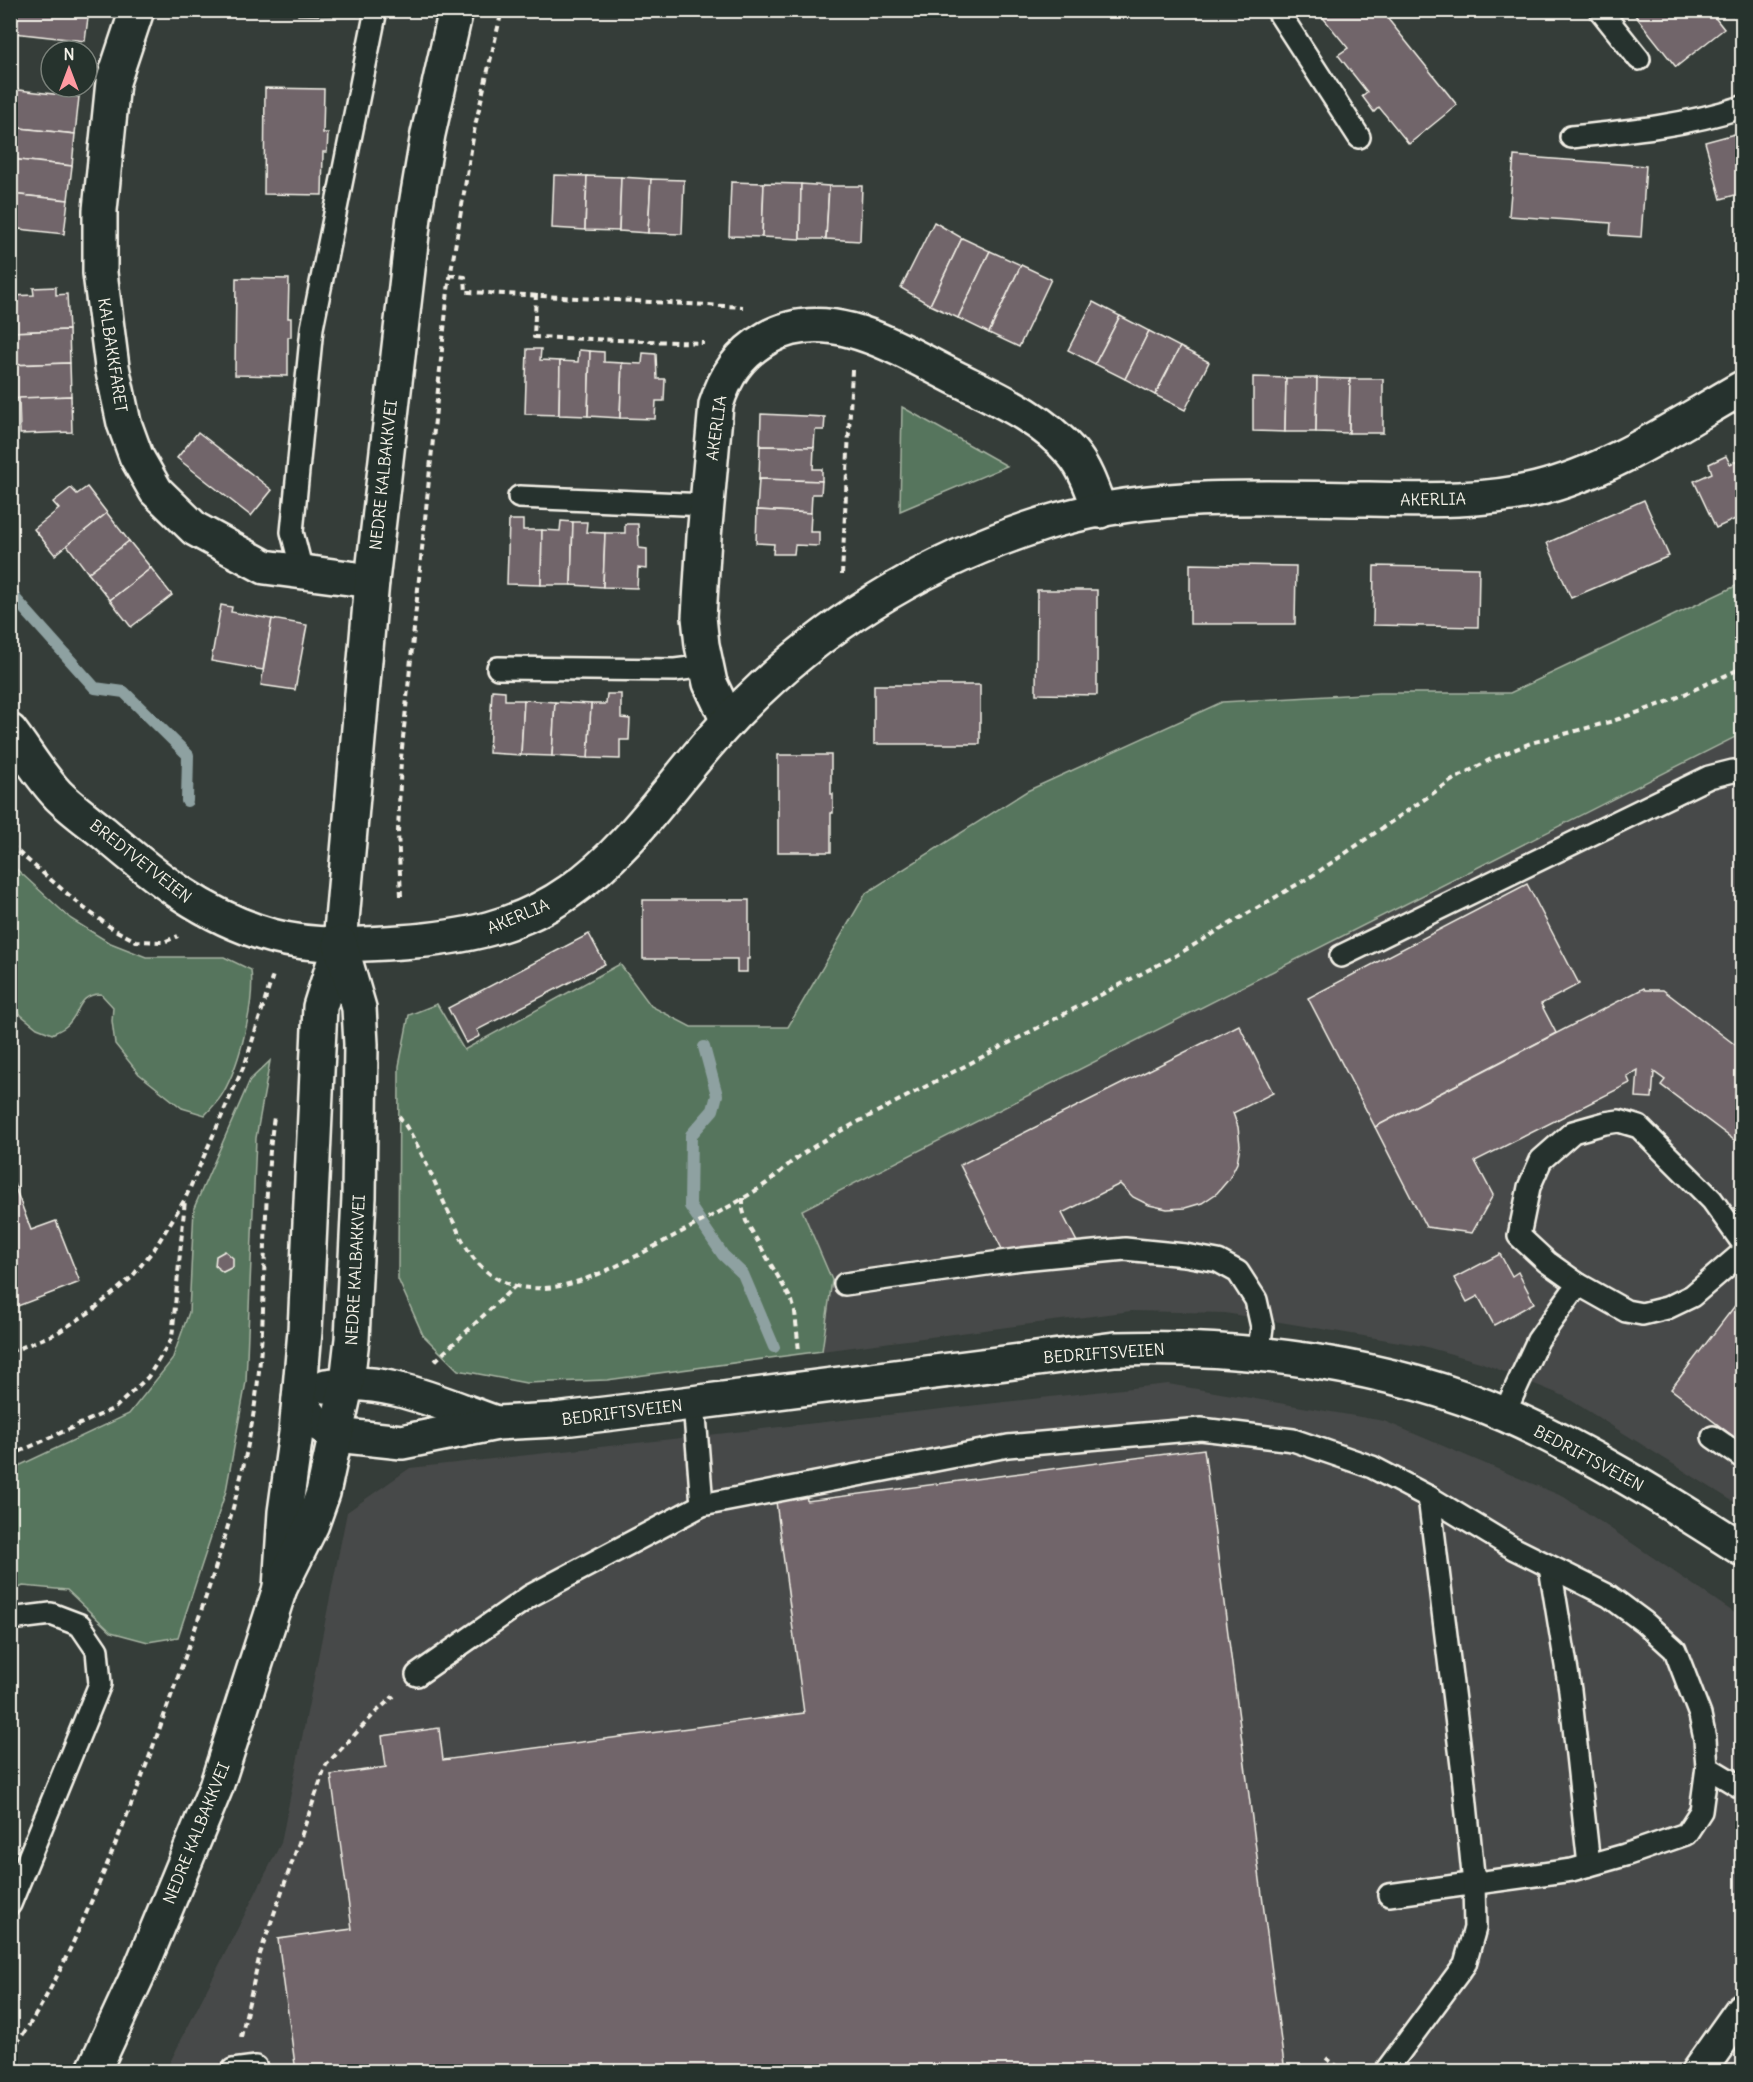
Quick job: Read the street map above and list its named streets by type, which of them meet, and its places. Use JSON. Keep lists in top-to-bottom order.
{
  "streets": {
    "street": [
      "KALBAKKFARET",
      "AKERLIA",
      "NEDRE KALBAKKVEI",
      "BREDTVETVEIEN",
      "BEDRIFTSVEIEN"
    ]
  },
  "crossings": [
    ["KALBAKKFARET", "NEDRE KALBAKKVEI"],
    ["AKERLIA", "NEDRE KALBAKKVEI"],
    ["AKERLIA", "BREDTVETVEIEN"],
    ["NEDRE KALBAKKVEI", "BREDTVETVEIEN"],
    ["NEDRE KALBAKKVEI", "BEDRIFTSVEIEN"]
  ],
  "north": "top"
}
